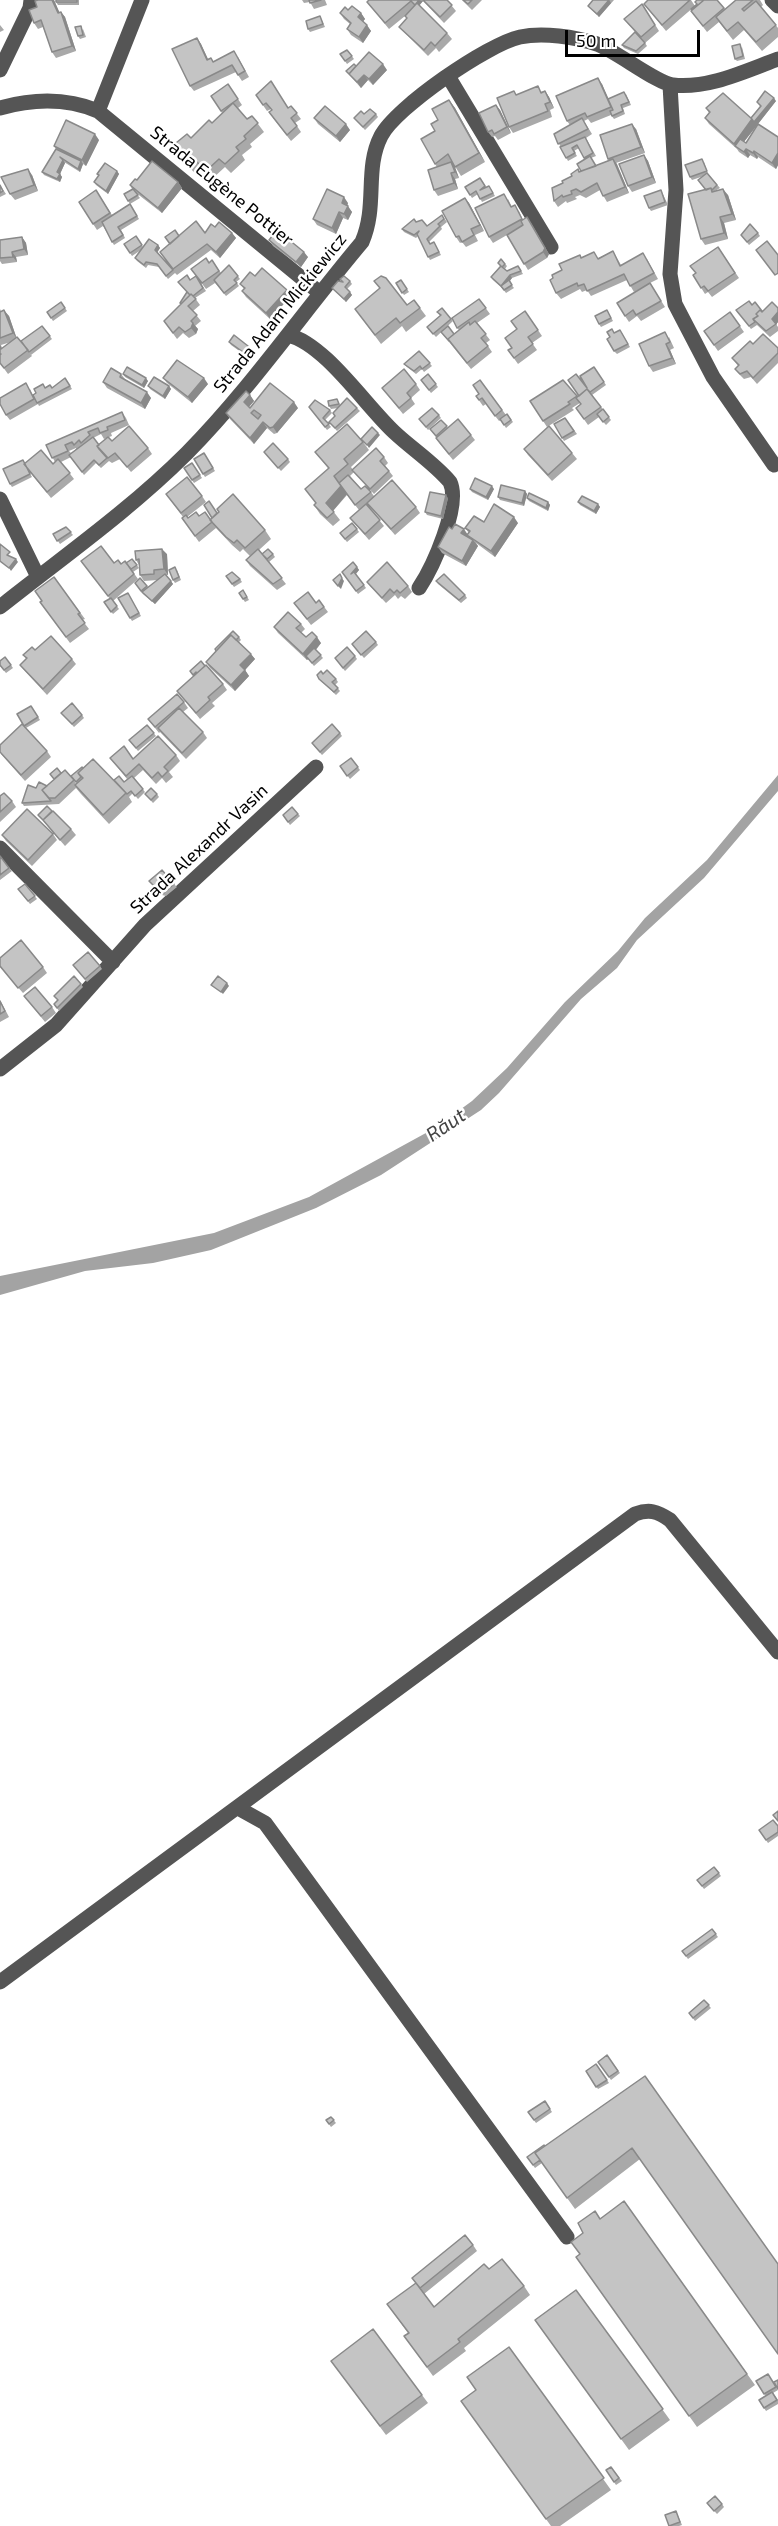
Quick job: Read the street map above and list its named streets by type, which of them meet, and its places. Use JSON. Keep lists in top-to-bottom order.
{
  "streets": {
    "street": ["Strada Eugène Pottier", "Strada Adam Mickiewicz", "Strada Alexandr Vasin"]
  },
  "crossings": [
    ["Strada Eugène Pottier", "Strada Adam Mickiewicz"]
  ],
  "water": ["Răut"],
  "scale_bar": "50 m"
}
